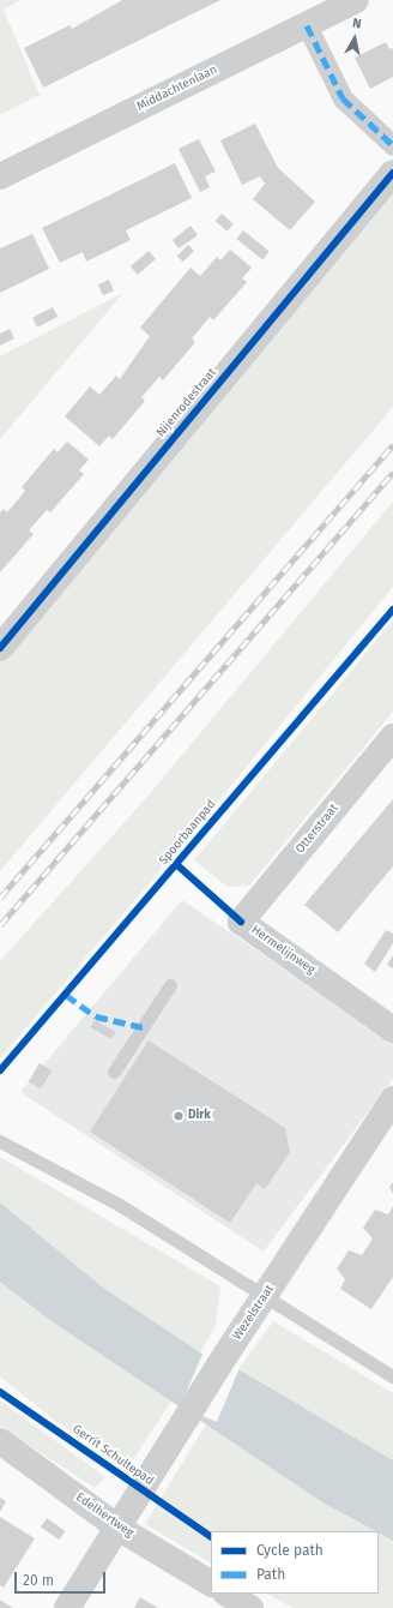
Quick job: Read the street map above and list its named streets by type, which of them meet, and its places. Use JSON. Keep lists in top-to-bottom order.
{
  "streets": {
    "street": [
      "Middachtenlaan",
      "Nijenrodestraat",
      "Otterstraat",
      "Hermelijnweg",
      "Wezelstraat",
      "Edelhertweg"
    ],
    "cycle path": ["Spoorbaanpad", "Gerrit Schultepad"]
  },
  "crossings": [
    ["Otterstraat", "Hermelijnweg"],
    ["Wezelstraat", "Edelhertweg"]
  ],
  "places": ["Dirk"],
  "legend": ["Cycle path", "Path"],
  "scale_bar": "20 m",
  "north": "top"
}
